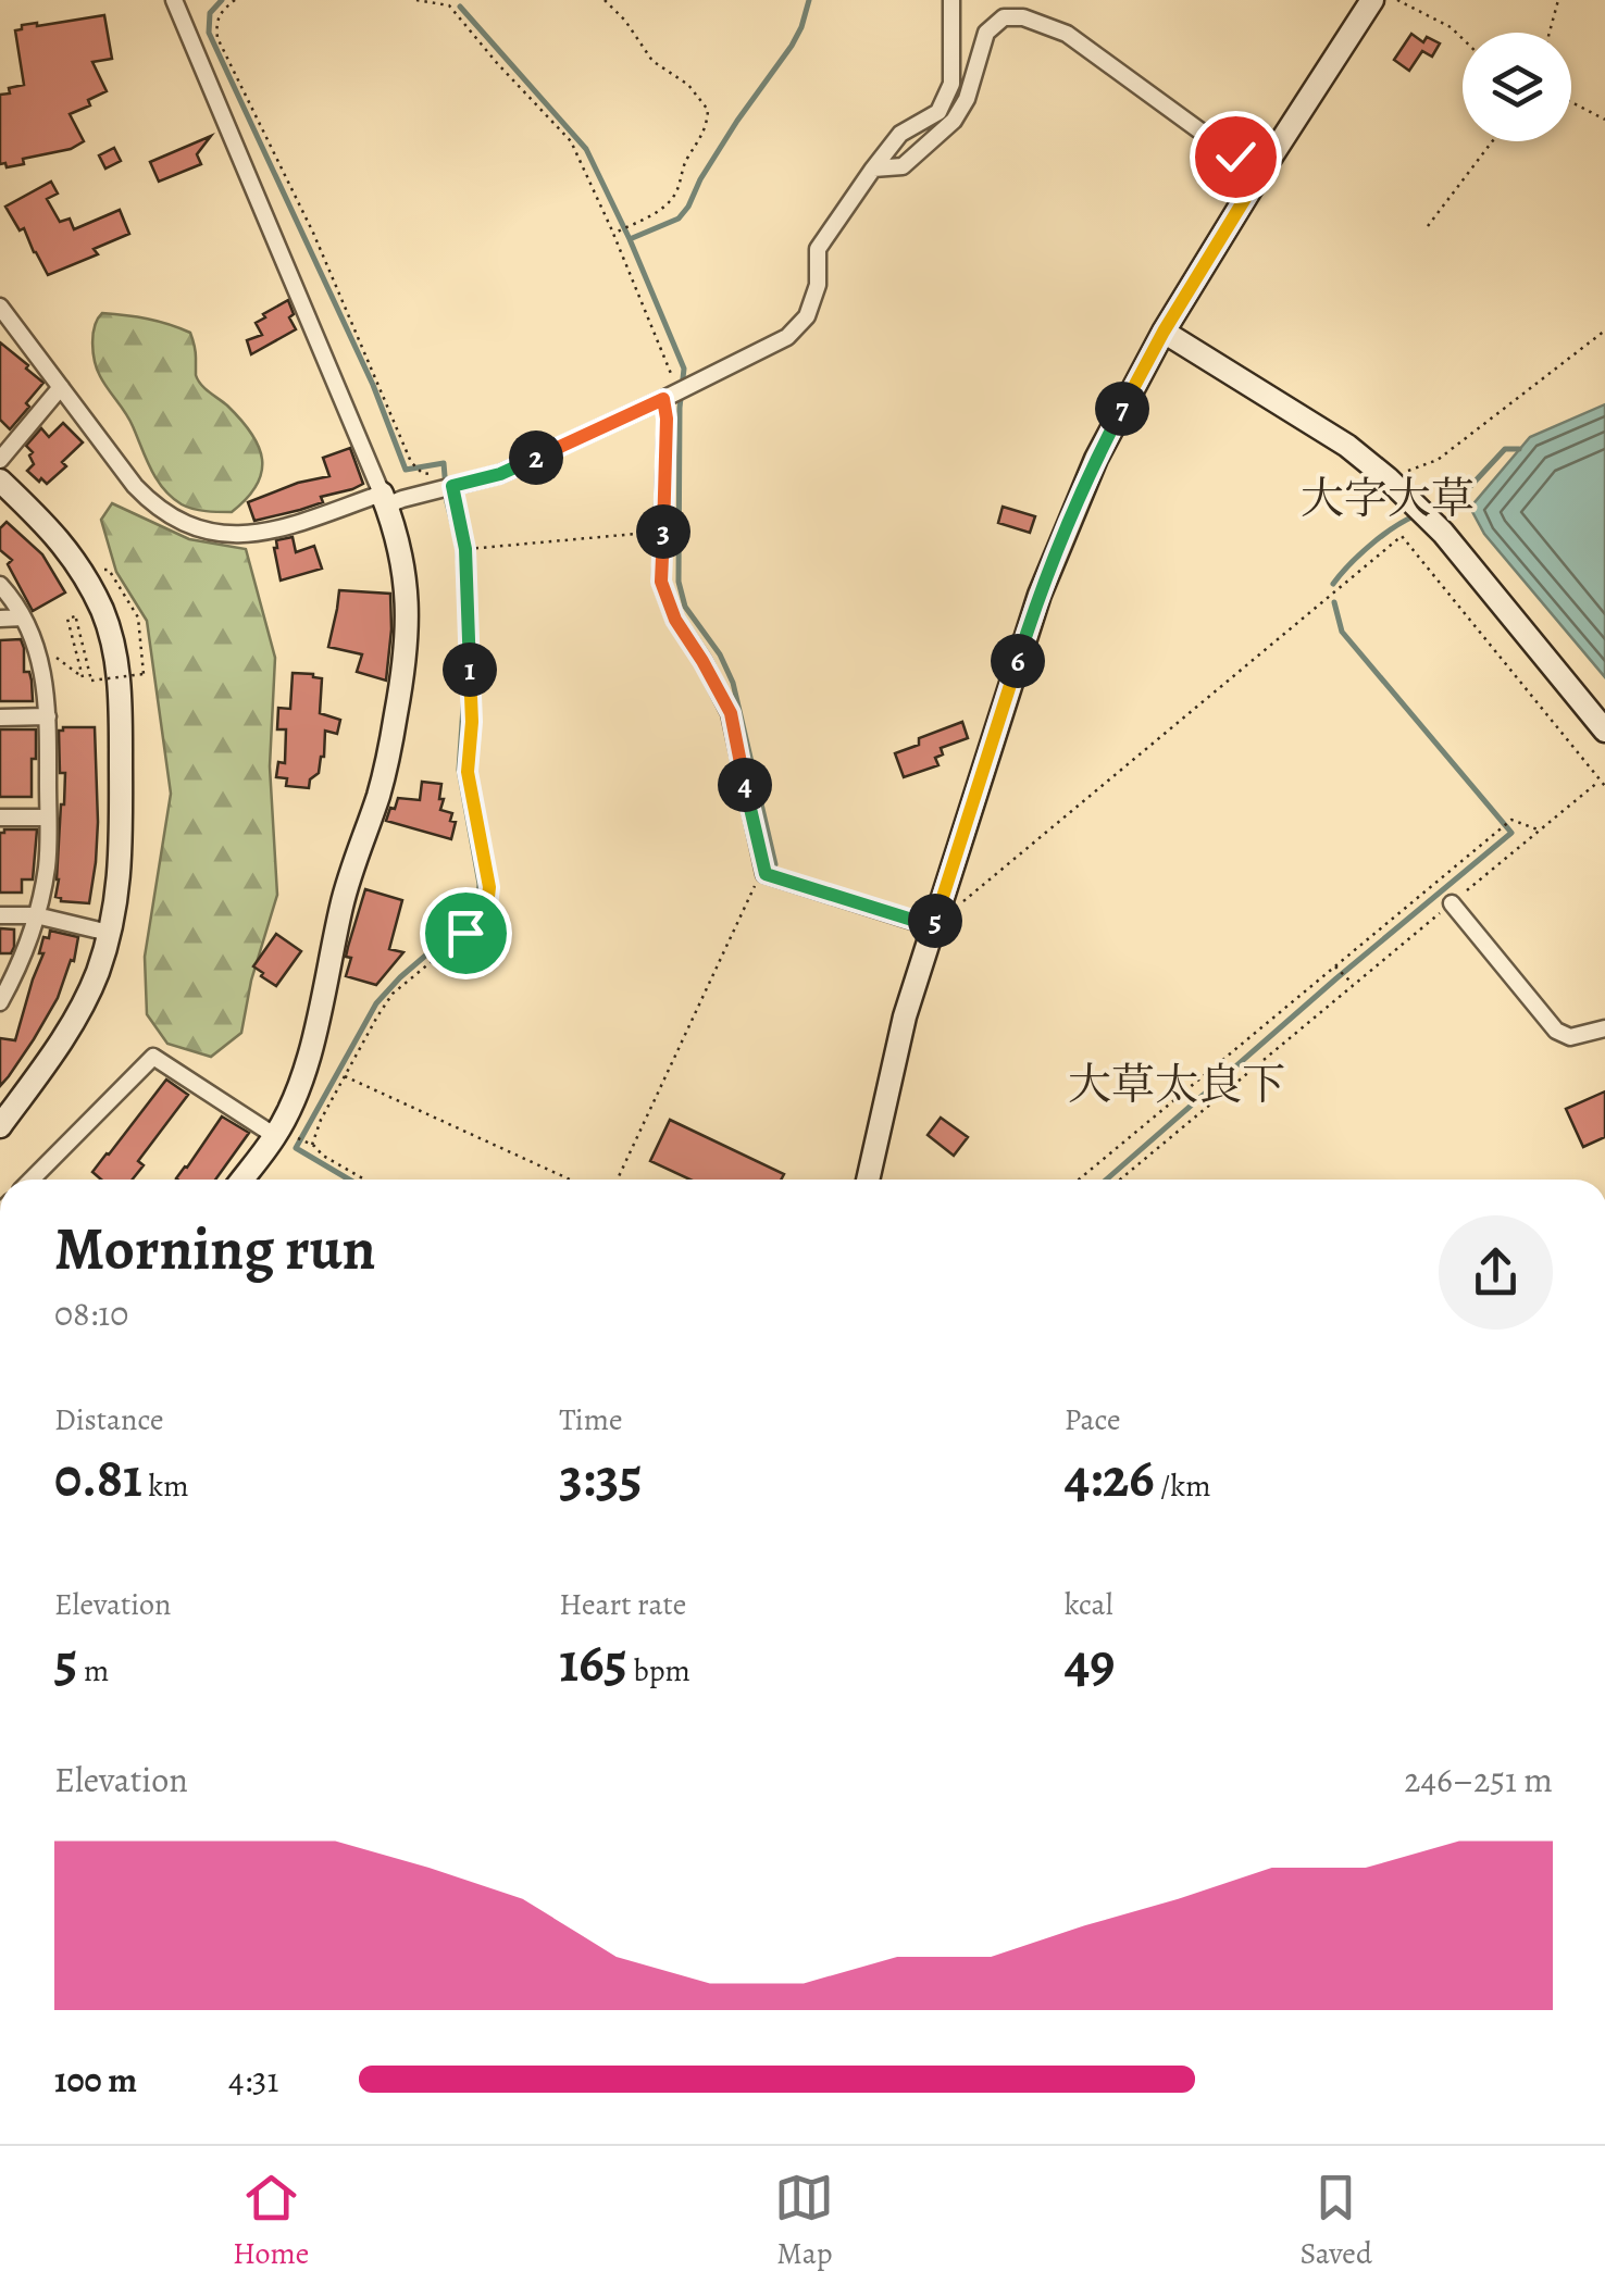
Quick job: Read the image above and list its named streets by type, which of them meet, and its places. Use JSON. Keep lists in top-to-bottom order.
{
  "districts": ["大字大草", "大草太良下"],
  "page": {
    "pins": [
      "7",
      "2",
      "3",
      "6",
      "1",
      "4",
      "5"
    ],
    "heading": ["Morning run", "08:10"],
    "stats": [
      ["Distance", "0.81 km"],
      ["Time", "3:35"],
      ["Pace", "4:26 /km"],
      ["Elevation", "5 m"],
      ["Heart rate", "165 bpm"],
      ["kcal", "49"]
    ],
    "chart": ["Elevation", "246–251 m"],
    "list": [
      {
        "name": "100 m",
        "note": "4:31"
      }
    ],
    "tabs": ["Home", "Map", "Saved"]
  }
}
